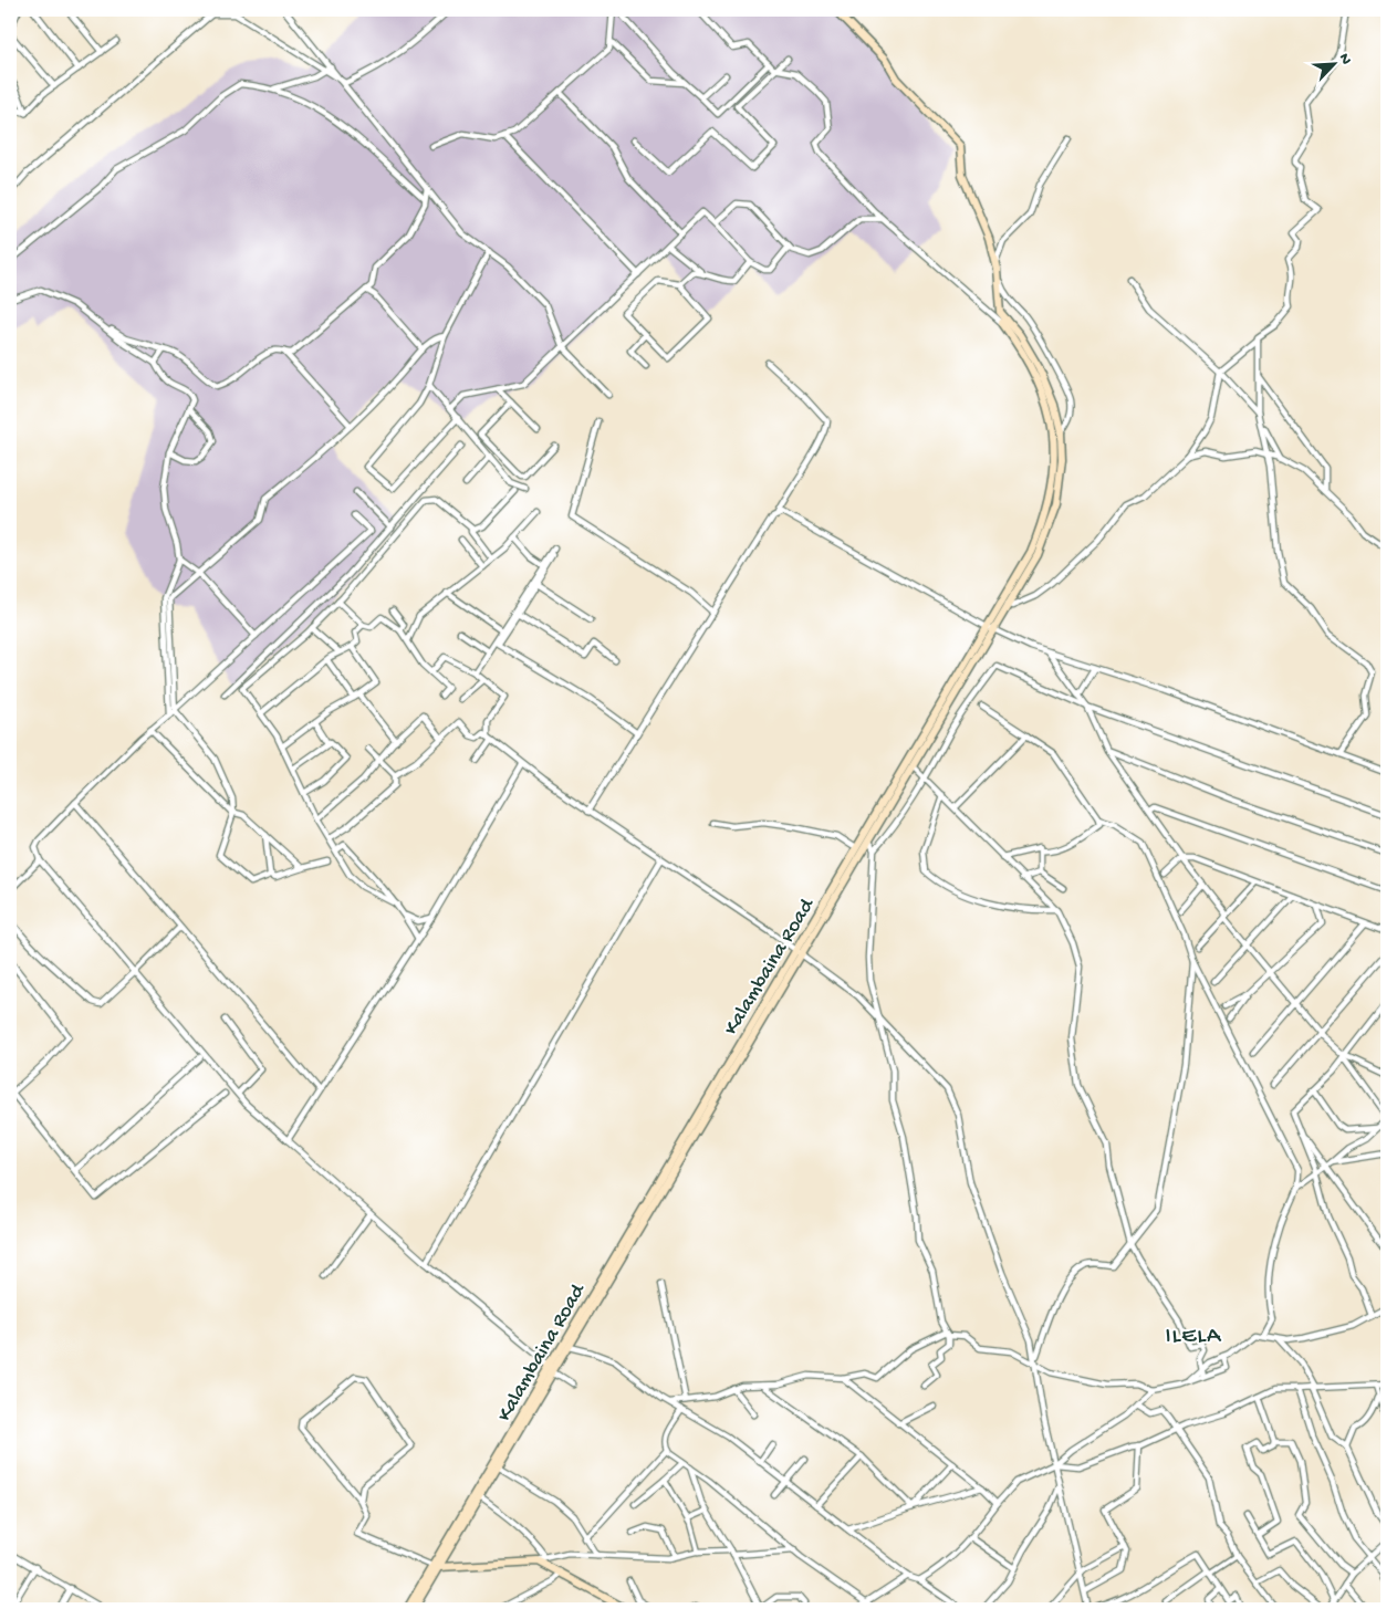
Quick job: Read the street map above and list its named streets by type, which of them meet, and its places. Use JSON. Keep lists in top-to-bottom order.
{
  "streets": {
    "main road": ["Kalambaina Road"]
  },
  "districts": ["ILELA"],
  "north": "top right"
}
